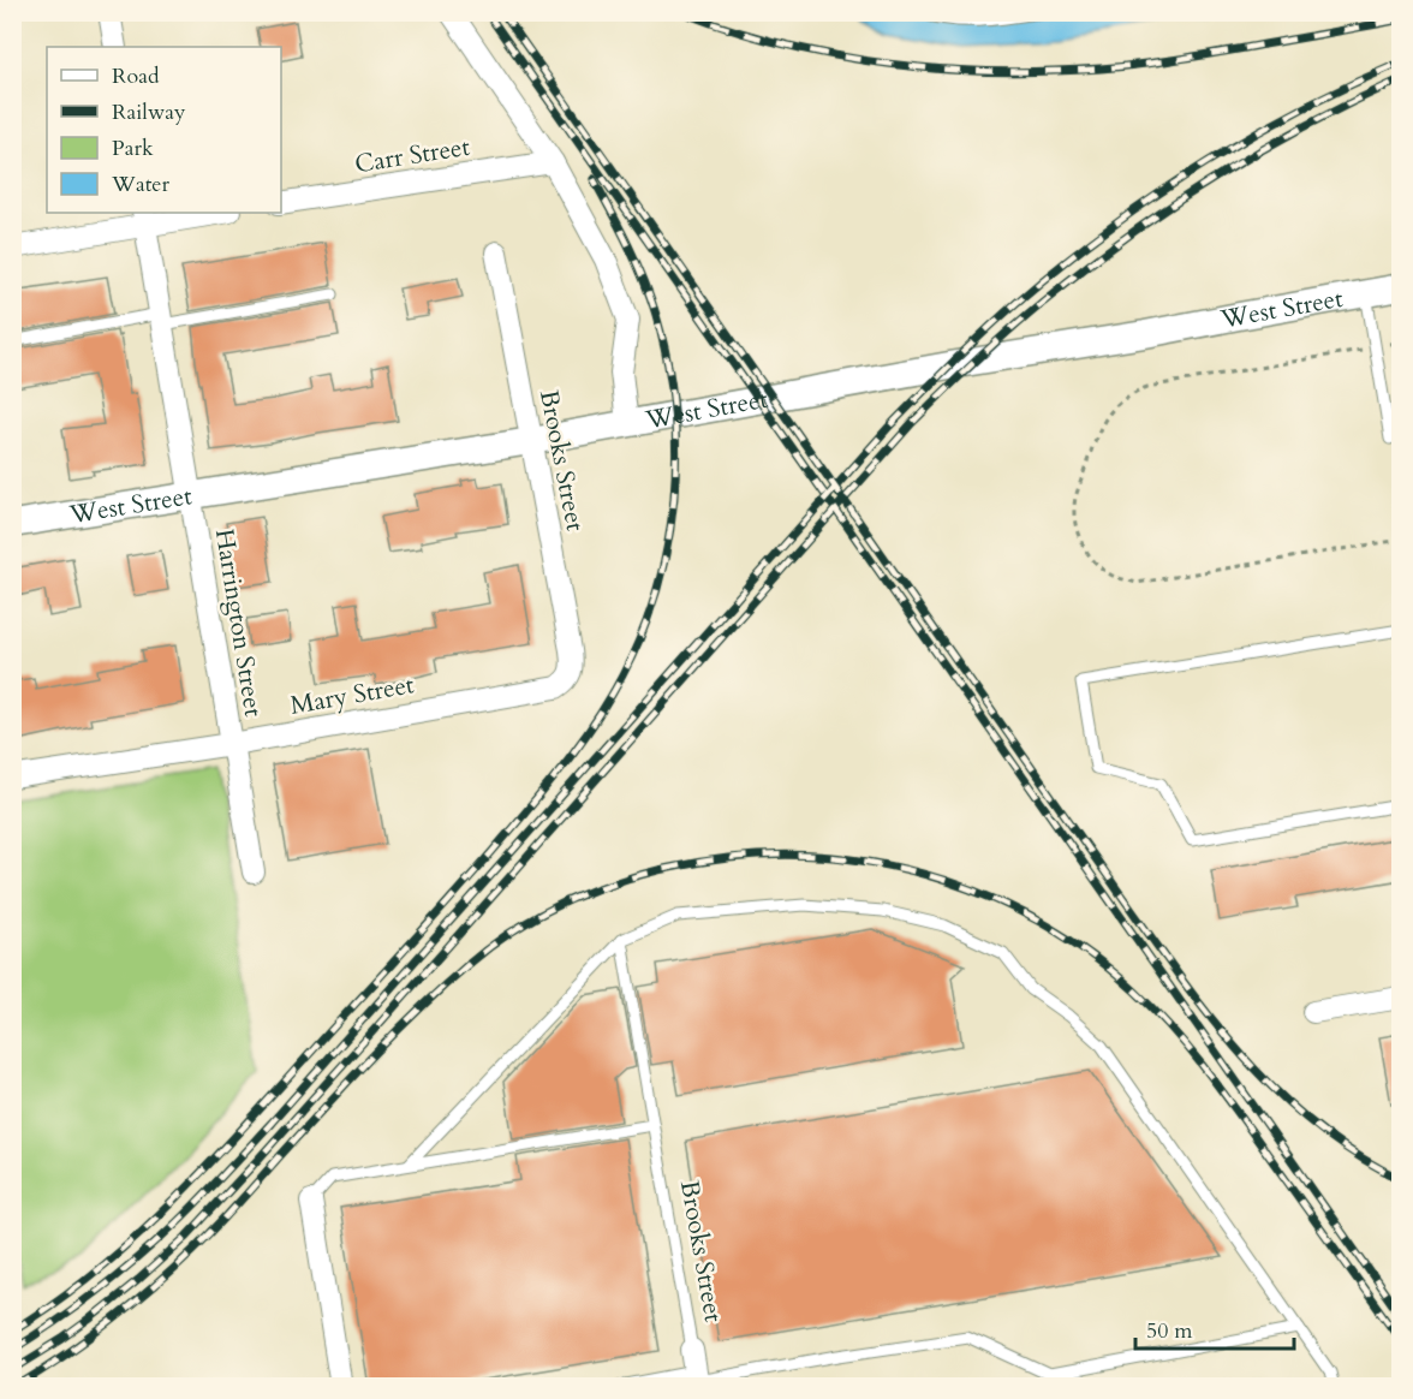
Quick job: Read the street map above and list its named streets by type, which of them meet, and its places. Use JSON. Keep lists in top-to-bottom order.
{
  "streets": {
    "street": [
      "Carr Street",
      "West Street",
      "Brooks Street",
      "Harrington Street",
      "Mary Street"
    ]
  },
  "crossings": [
    ["West Street", "Brooks Street"],
    ["West Street", "Harrington Street"],
    ["Brooks Street", "Mary Street"],
    ["Harrington Street", "Mary Street"]
  ],
  "legend": [
    "Road",
    "Railway",
    "Park",
    "Water"
  ],
  "scale_bar": "50 m"
}
